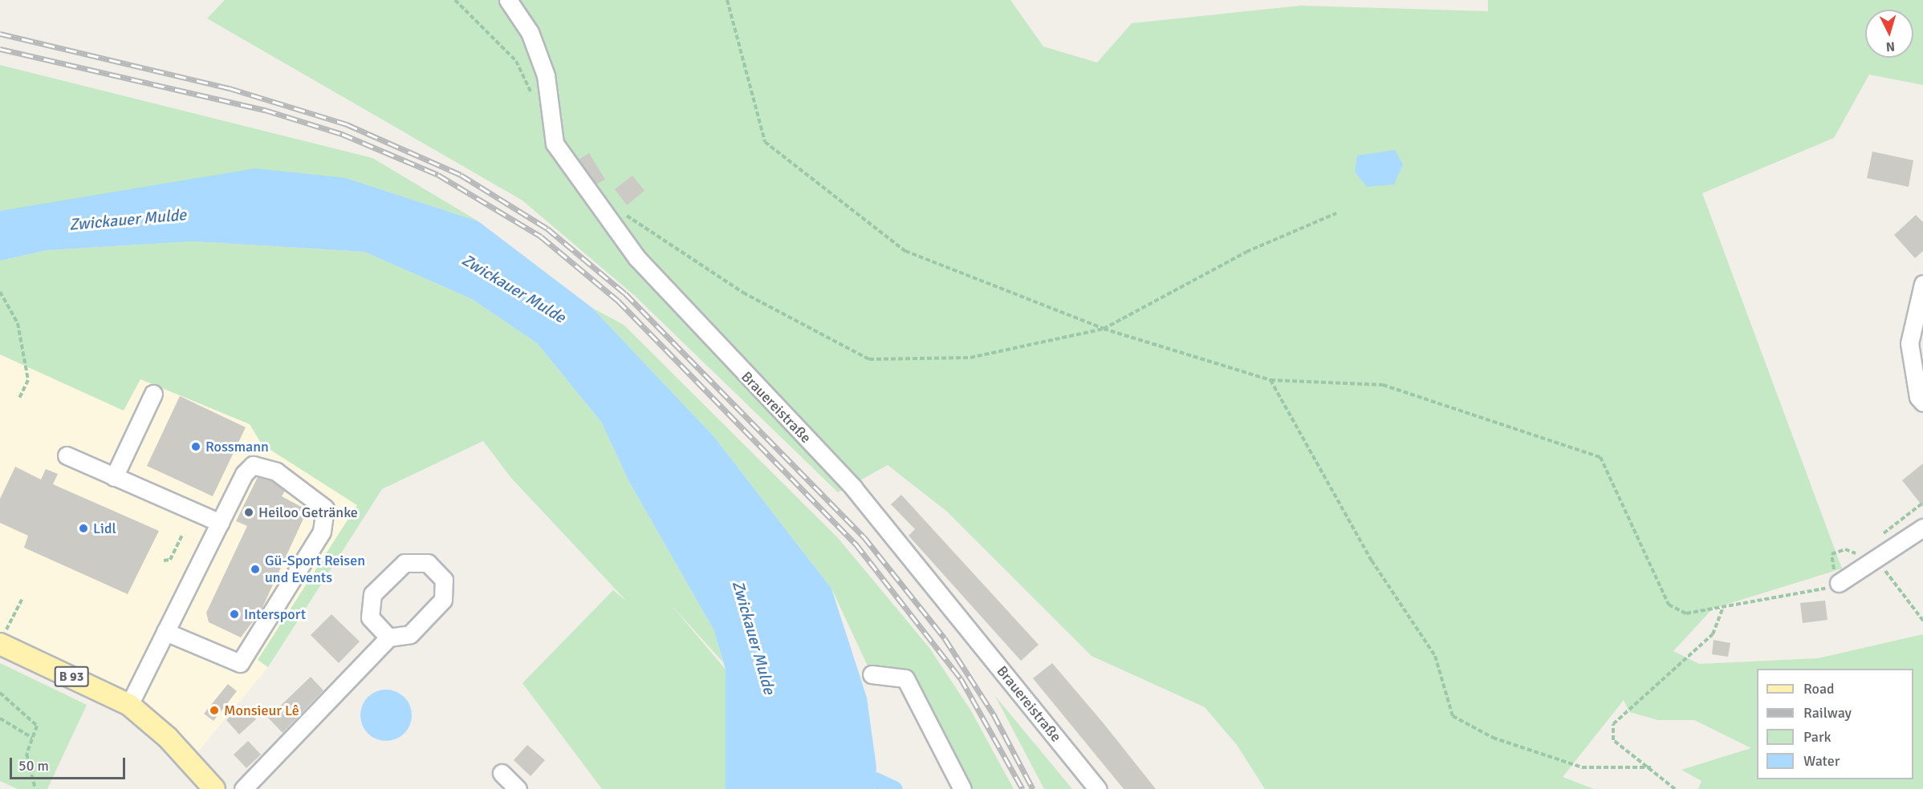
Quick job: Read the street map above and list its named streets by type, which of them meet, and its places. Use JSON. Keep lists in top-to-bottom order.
{
  "streets": {
    "main road": ["B 93"],
    "street": ["Brauereistraße"]
  },
  "water": ["Zwickauer Mulde"],
  "places": [
    "Rossmann",
    "Heiloo Getränke",
    "Lidl",
    "Gü-Sport Reisen und Events",
    "Intersport",
    "Monsieur Lê"
  ],
  "legend": [
    "Road",
    "Railway",
    "Park",
    "Water"
  ],
  "scale_bar": "50 m",
  "north": "bottom"
}
